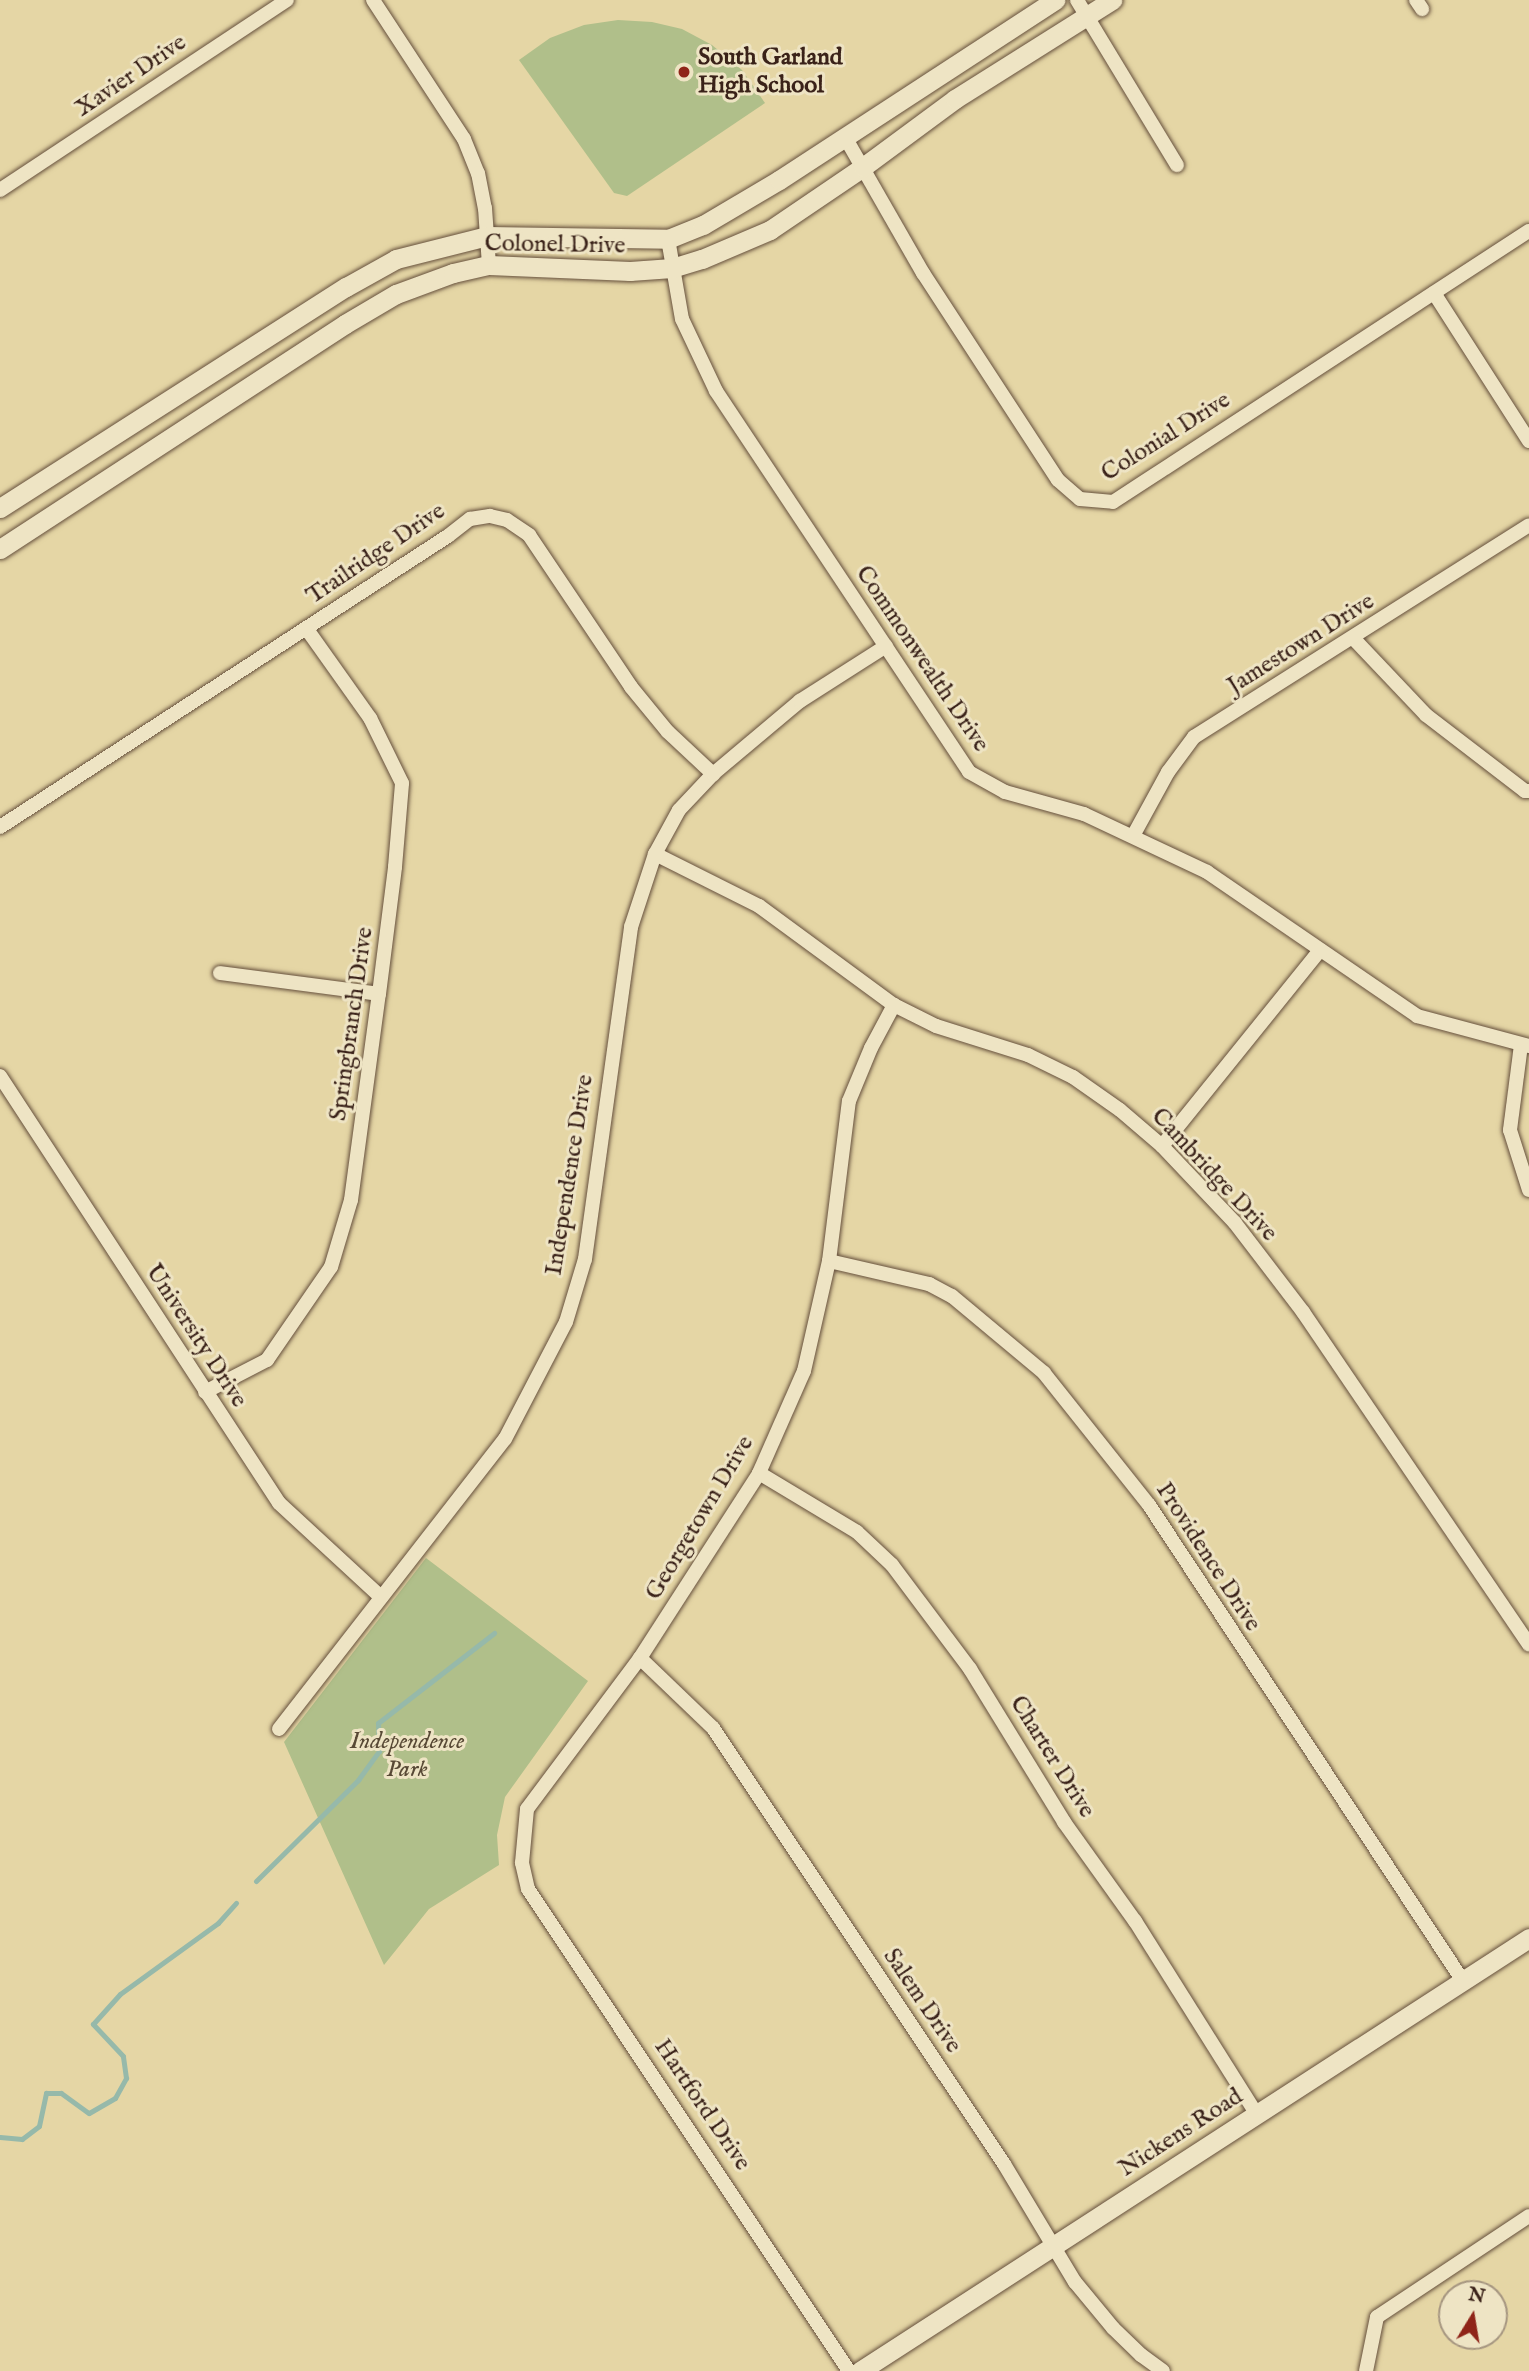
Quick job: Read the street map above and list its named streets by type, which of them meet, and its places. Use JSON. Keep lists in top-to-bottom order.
{
  "streets": {
    "street": [
      "Xavier Drive",
      "Colonel Drive",
      "Colonial Drive",
      "Trailridge Drive",
      "Jamestown Drive",
      "Commonwealth Drive",
      "Springbranch Drive",
      "Independence Drive",
      "Cambridge Drive",
      "University Drive",
      "Georgetown Drive",
      "Providence Drive",
      "Charter Drive",
      "Salem Drive",
      "Hartford Drive",
      "Nickens Road"
    ]
  },
  "crossings": [
    ["Colonel Drive", "Colonial Drive"],
    ["Colonel Drive", "Commonwealth Drive"],
    ["Trailridge Drive", "Springbranch Drive"],
    ["Trailridge Drive", "Independence Drive"],
    ["Jamestown Drive", "Commonwealth Drive"],
    ["Commonwealth Drive", "Independence Drive"],
    ["Springbranch Drive", "University Drive"],
    ["Independence Drive", "Cambridge Drive"],
    ["Independence Drive", "University Drive"],
    ["Cambridge Drive", "Georgetown Drive"],
    ["Georgetown Drive", "Providence Drive"],
    ["Georgetown Drive", "Charter Drive"],
    ["Georgetown Drive", "Salem Drive"],
    ["Georgetown Drive", "Hartford Drive"],
    ["Providence Drive", "Nickens Road"],
    ["Charter Drive", "Nickens Road"],
    ["Salem Drive", "Nickens Road"]
  ],
  "parks": ["Independence Park"],
  "places": ["South Garland High School"],
  "north": "top"
}
